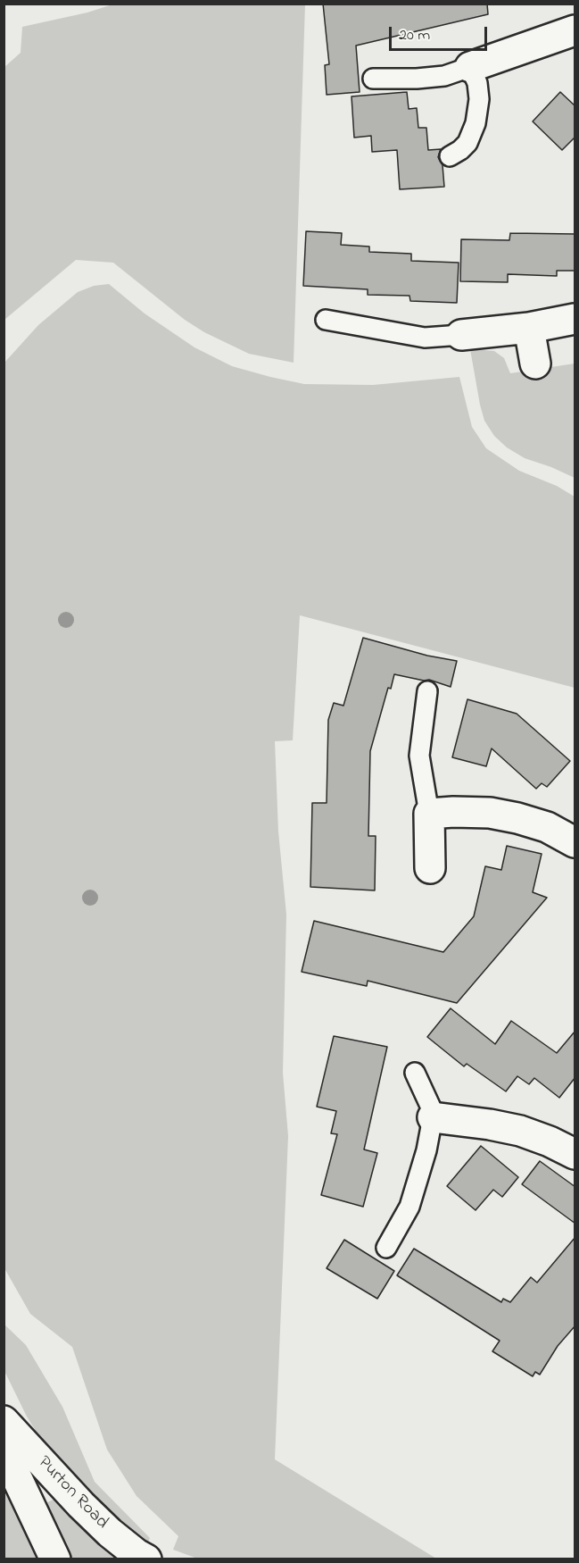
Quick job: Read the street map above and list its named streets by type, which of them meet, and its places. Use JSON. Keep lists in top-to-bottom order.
{
  "streets": {
    "street": ["Purton Road"]
  },
  "scale_bar": "20 m"
}
